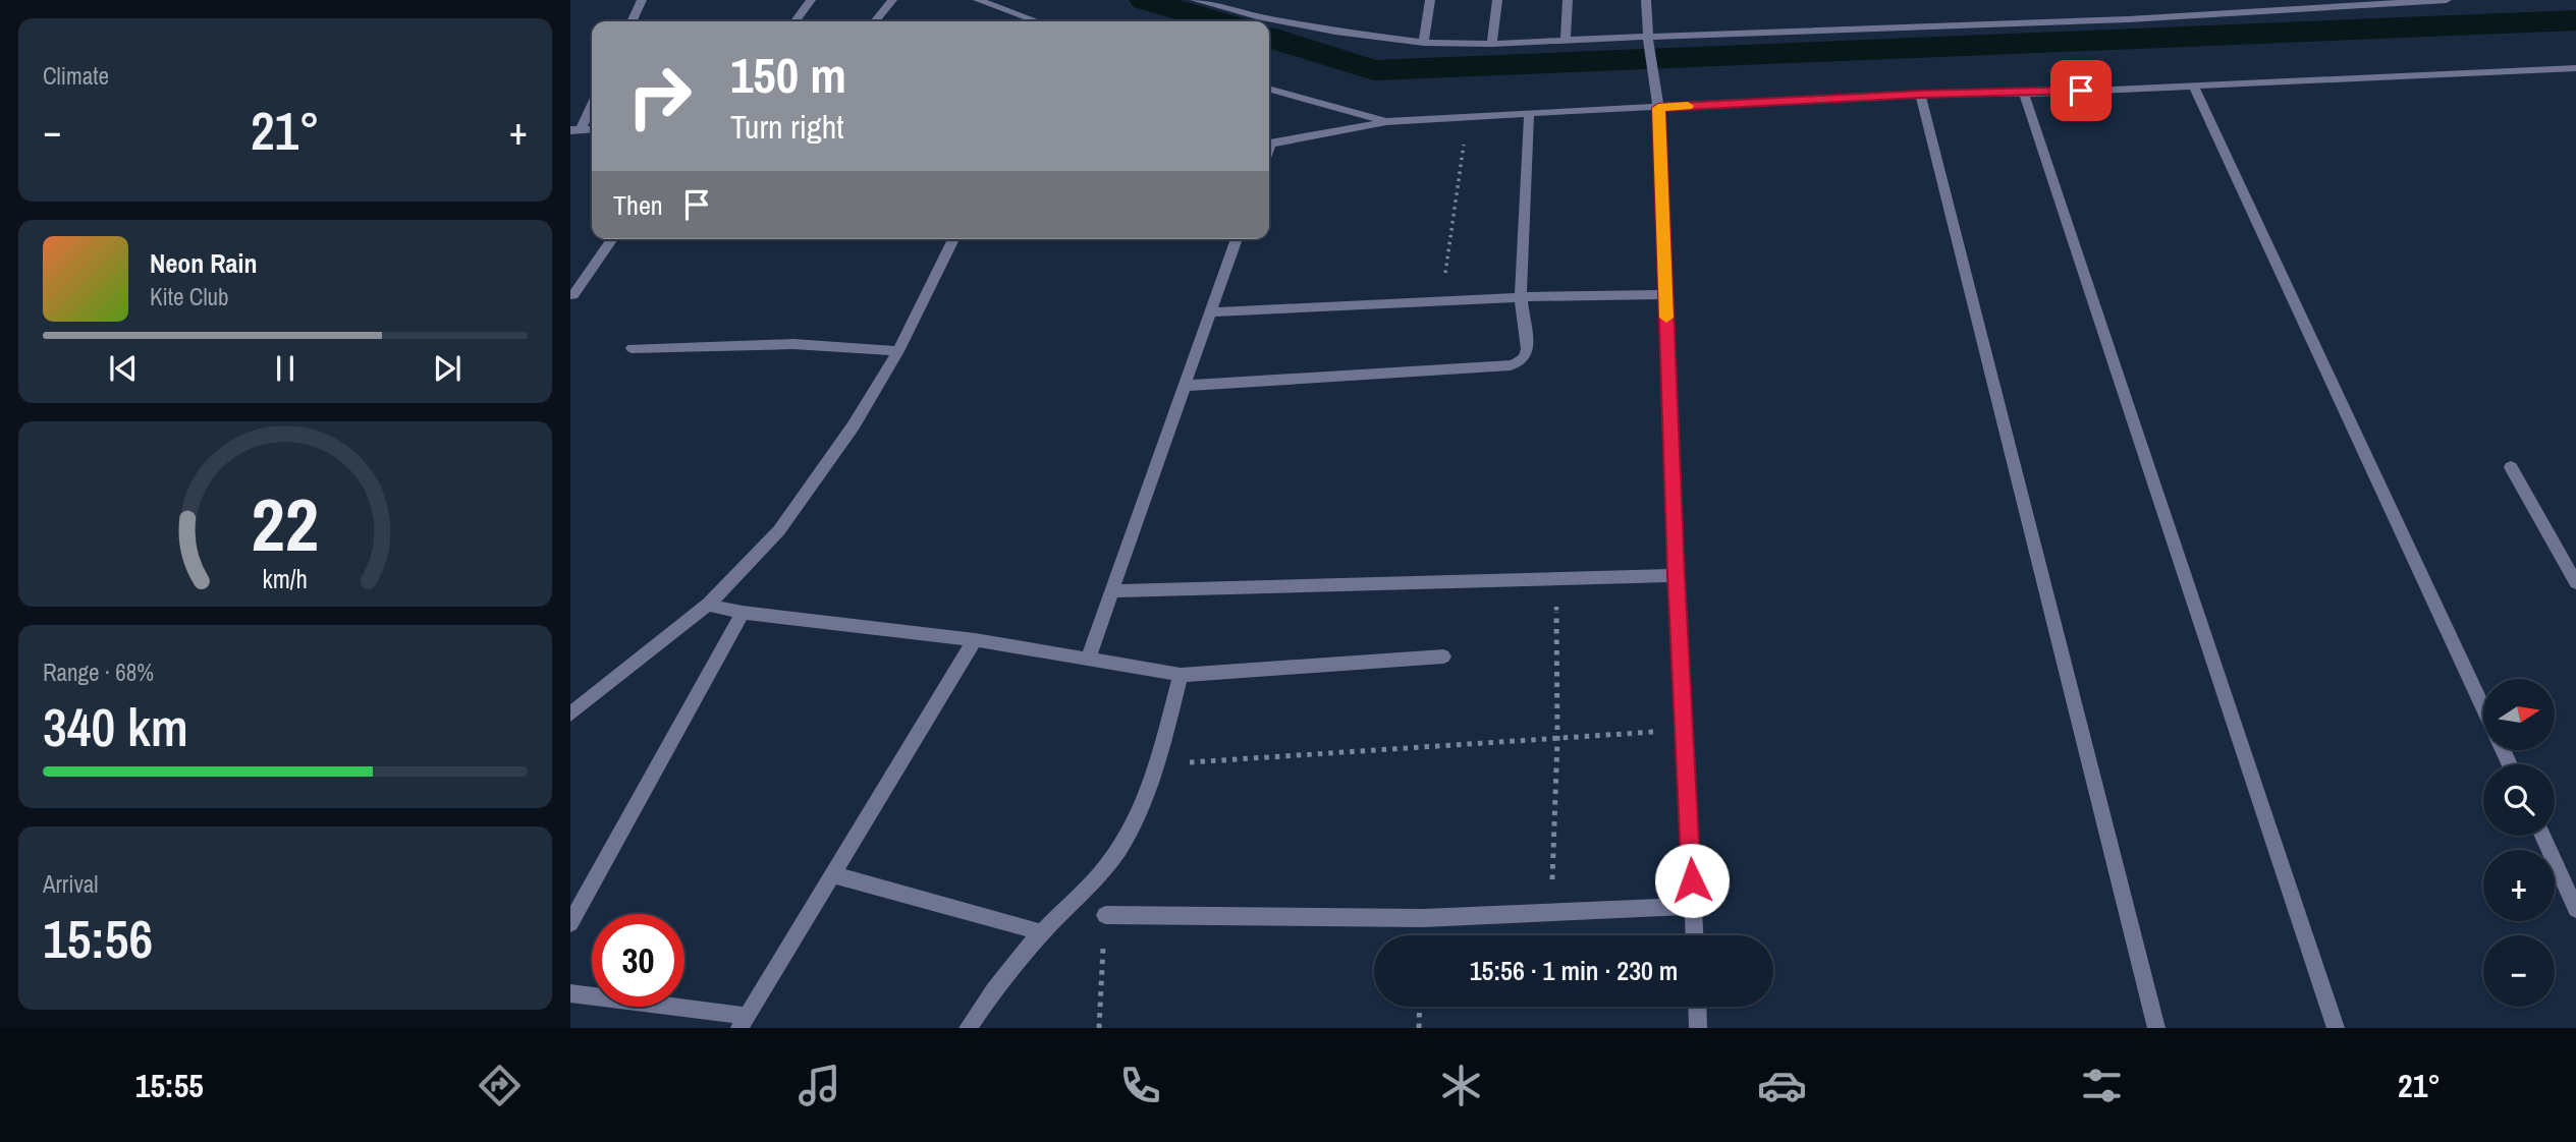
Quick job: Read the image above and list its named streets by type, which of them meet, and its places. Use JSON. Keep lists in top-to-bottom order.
{
  "north": "right",
  "page": {
    "tile": [
      "Climate",
      ["Range · 68%", "340 km"],
      ["Arrival", "15:56"]
    ],
    "turn": ["150 m", "Turn right"],
    "heat": ["−", "21°", "+"],
    "then": "Then",
    "song": ["Neon Rain", "Kite Club"],
    "map_buttons": ["+", "−"],
    "limit": "30",
    "trip": "15:56 · 1 min · 230 m",
    "tabs": ["15:55", "21°"],
    "gauge": ["22", "km/h"]
  }
}
